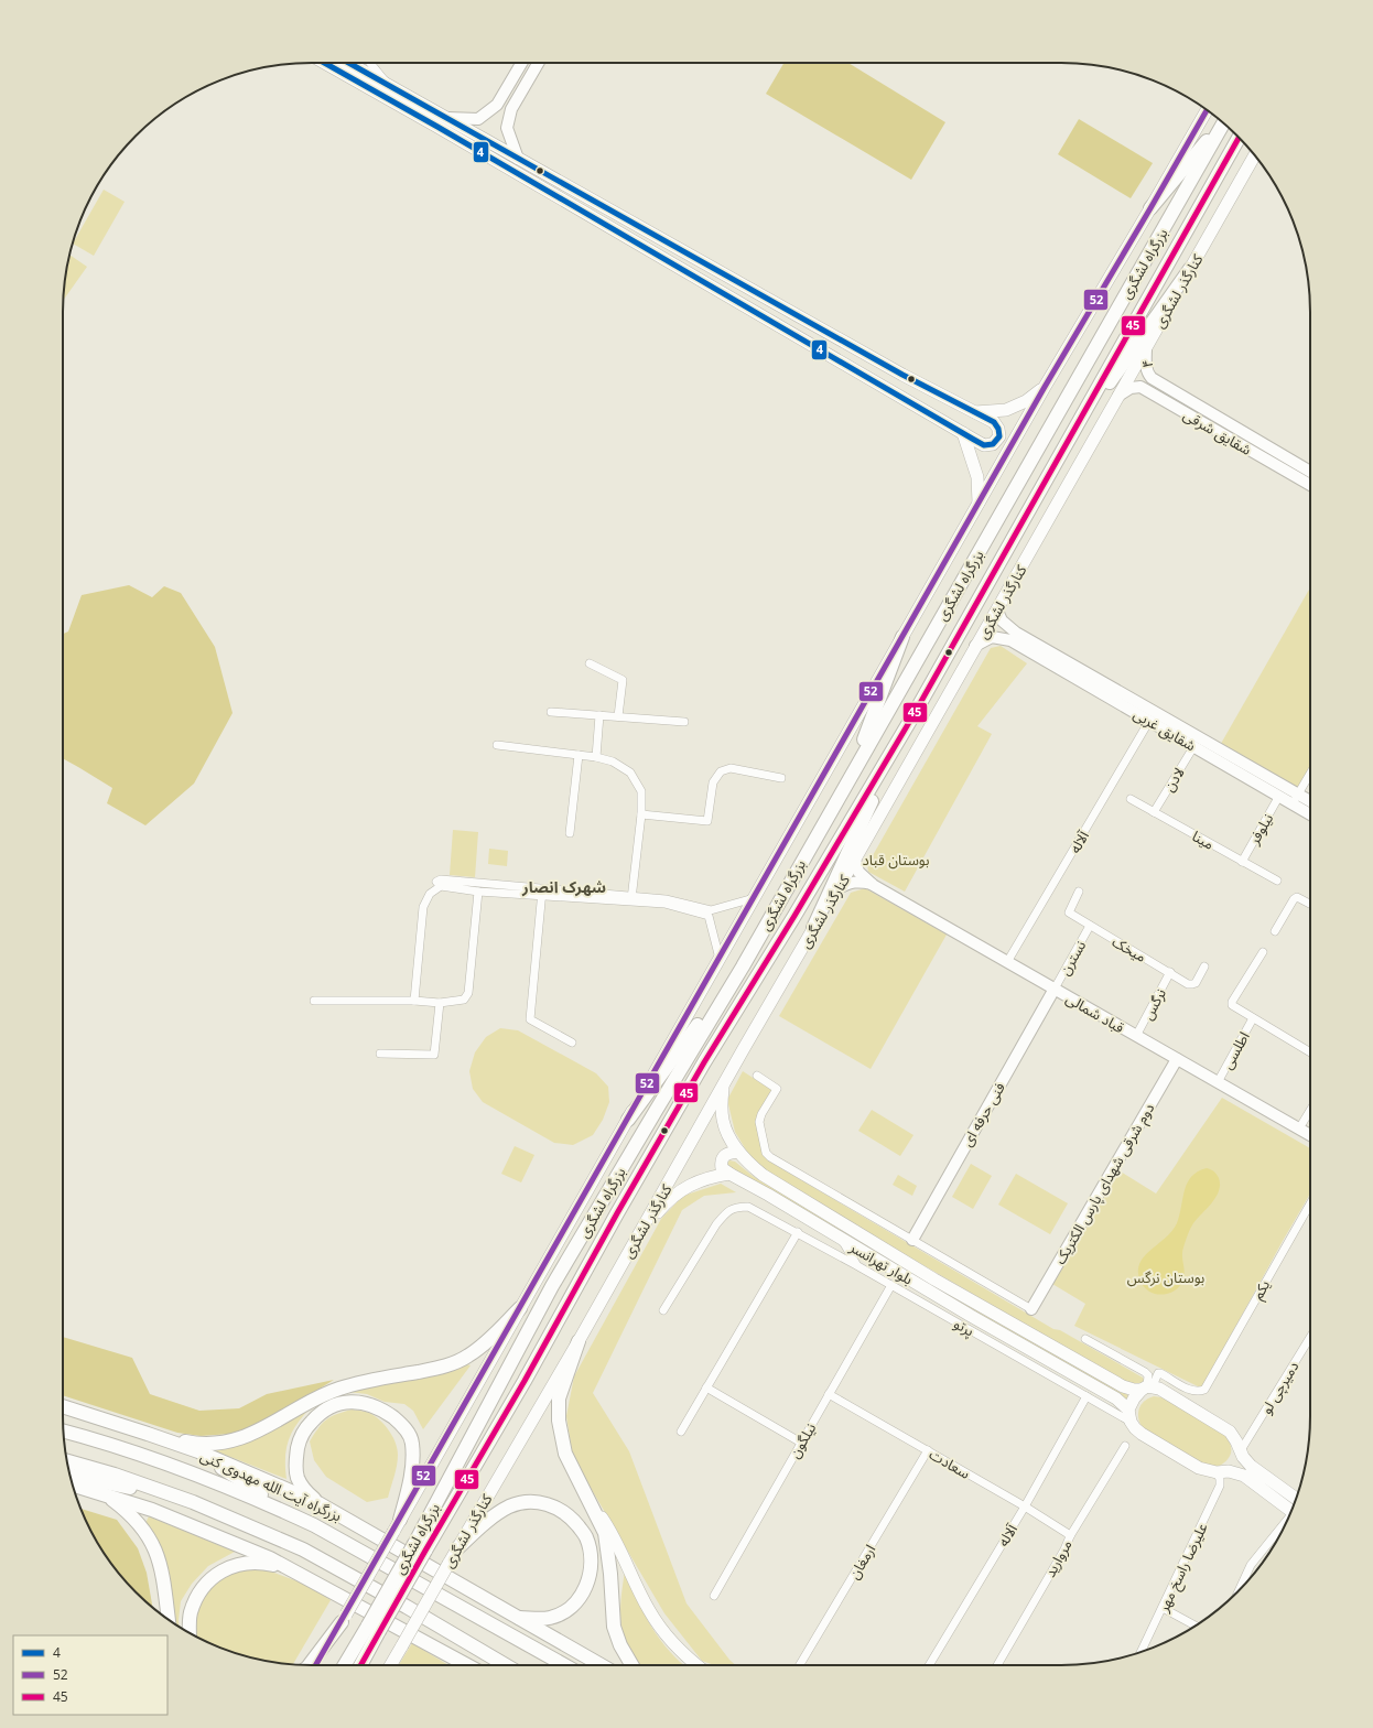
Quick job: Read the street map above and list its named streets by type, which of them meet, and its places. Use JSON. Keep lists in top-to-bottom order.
{
  "streets": {
    "highway": ["بزرگراه لشگری", "بزرگراه آیت الله مهدوی کنی"],
    "main road": ["کنارگذر لشگری", "بلوار تهرانسر"],
    "street": [
      "۴",
      "شقایق شرقی",
      "شقایق غربی",
      "لادن",
      "نیلوفر",
      "مینا",
      "آلاله",
      "میخک",
      "نسترن",
      "نرگس",
      "قباد شمالی",
      "اطلسی",
      "فنی حرفه ای",
      "دوم شرقی شهدای پارس الکتریک",
      "یکم",
      "پرتو",
      "دمیرچی لو",
      "نیلگون",
      "سعادت",
      "مروارید",
      "ارمغان",
      "علیرضا راسخ مهر"
    ]
  },
  "crossings": [
    ["کنارگذر لشگری", "۴"],
    ["کنارگذر لشگری", "شقایق شرقی"],
    ["کنارگذر لشگری", "بلوار تهرانسر"],
    ["۴", "شقایق شرقی"],
    ["شقایق غربی", "لادن"],
    ["شقایق غربی", "نیلوفر"],
    ["شقایق غربی", "آلاله"],
    ["لادن", "مینا"],
    ["نیلوفر", "مینا"],
    ["آلاله", "قباد شمالی"],
    ["آلاله", "پرتو"],
    ["آلاله", "سعادت"],
    ["میخک", "نسترن"],
    ["میخک", "نرگس"],
    ["نسترن", "قباد شمالی"],
    ["نسترن", "فنی حرفه ای"],
    ["نرگس", "قباد شمالی"],
    ["قباد شمالی", "اطلسی"],
    ["قباد شمالی", "فنی حرفه ای"],
    ["قباد شمالی", "دوم شرقی شهدای پارس الکتریک"],
    ["بلوار تهرانسر", "یکم"],
    ["بلوار تهرانسر", "پرتو"],
    ["بلوار تهرانسر", "دمیرچی لو"],
    ["بلوار تهرانسر", "علیرضا راسخ مهر"],
    ["پرتو", "نیلگون"],
    ["نیلگون", "سعادت"],
    ["سعادت", "مروارید"],
    ["سعادت", "ارمغان"]
  ],
  "districts": ["شهرک انصار"],
  "parks": ["بوستان قباد", "بوستان نرگس"],
  "lines": ["transit line 4", "transit line 52", "transit line 45"],
  "legend": ["4", "52", "45"]
}
